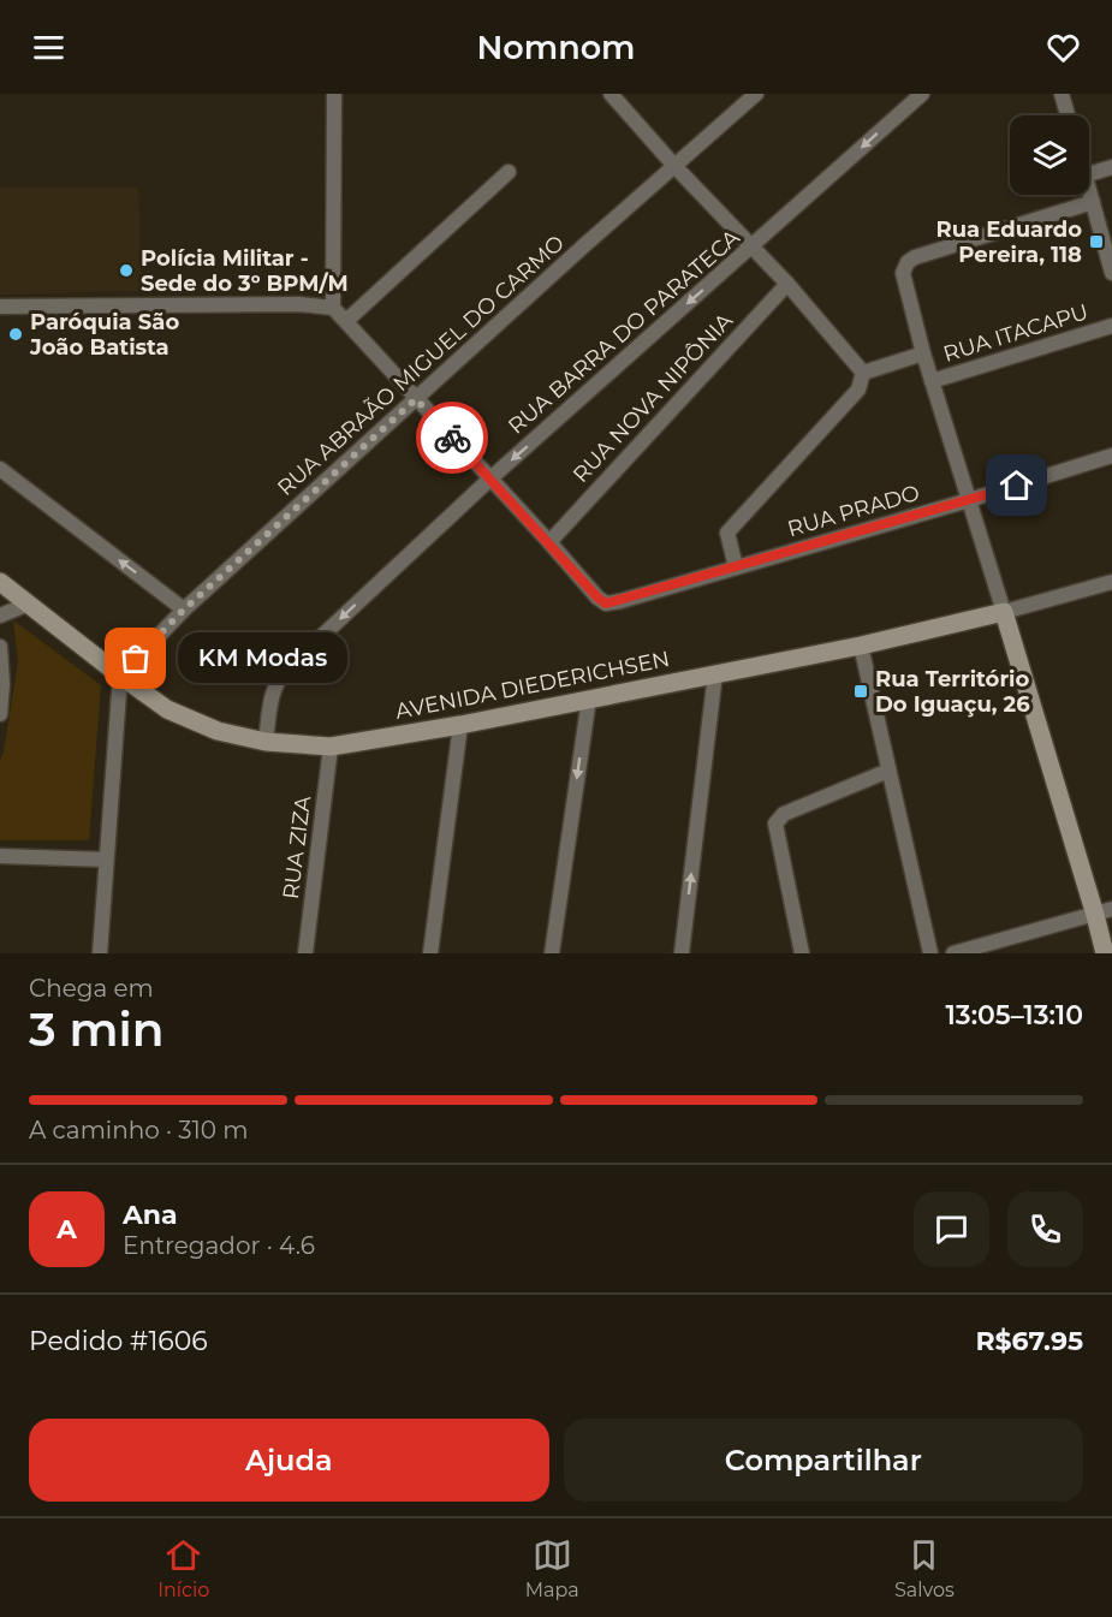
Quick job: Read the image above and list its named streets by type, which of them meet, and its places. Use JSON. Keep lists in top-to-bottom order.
{
  "streets": {
    "street": [
      "RUA BARRA DO PARATECA",
      "RUA ITACAPU",
      "RUA ABRAÃO MIGUEL DO CARMO",
      "RUA NOVA NIPÔNIA",
      "RUA PRADO",
      "AVENIDA DIEDERICHSEN",
      "RUA ZIZA"
    ]
  },
  "crossings": [
    ["RUA BARRA DO PARATECA", "AVENIDA DIEDERICHSEN"],
    ["RUA ABRAÃO MIGUEL DO CARMO", "AVENIDA DIEDERICHSEN"],
    ["RUA NOVA NIPÔNIA", "RUA PRADO"],
    ["AVENIDA DIEDERICHSEN", "RUA ZIZA"]
  ],
  "one_way": ["RUA BARRA DO PARATECA"],
  "places": {
    "transit": ["Rua Eduardo Pereira, 118", "Rua Território Do Iguaçu, 26"],
    "other": ["Polícia Militar - Sede do 3º BPM/M", "Paróquia São João Batista", "KM Modas"]
  },
  "page": {
    "header": "Nomnom",
    "bubble": "KM Modas",
    "heading": ["3 min", "Chega em", "13:05–13:10"],
    "panel": [
      "Ana",
      "Entregador · 4.6",
      "Pedido #1606",
      "R$67.95"
    ],
    "bar": "A caminho · 310 m",
    "round": "A",
    "buttons": ["Ajuda", "Compartilhar"],
    "tabs": ["Início", "Mapa", "Salvos"]
  }
}
